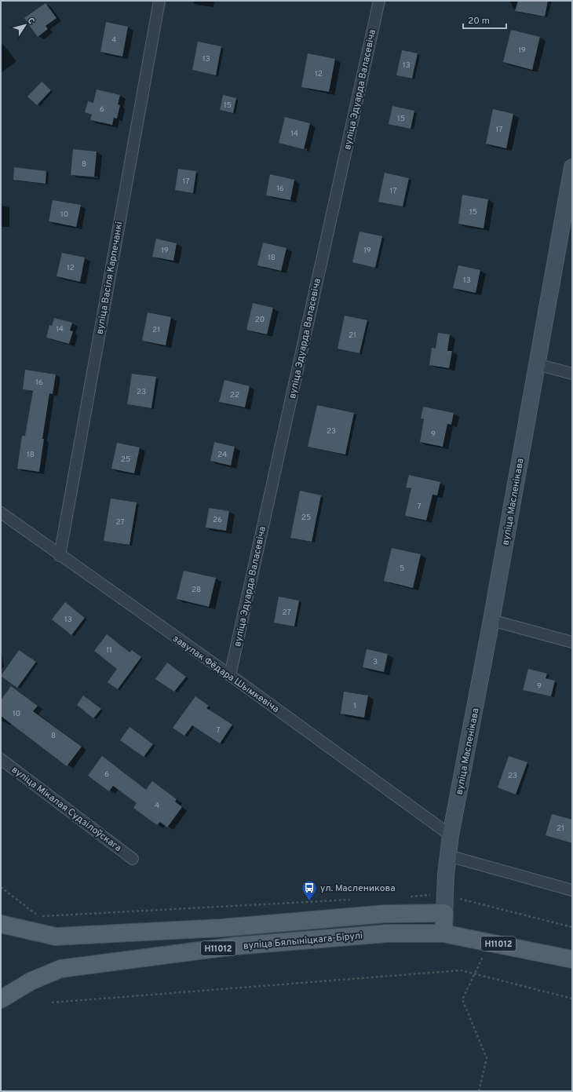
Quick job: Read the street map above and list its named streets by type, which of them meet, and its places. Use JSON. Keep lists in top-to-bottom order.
{
  "streets": {
    "main road": ["вуліца Масленікава", "вуліца Бялыніцкага-Бірулі", "Н11012"],
    "street": [
      "вуліца Эдуарда Валасевіча",
      "вуліца Васіля Карпечанкі",
      "завулак Фёдара Шымкевіча",
      "вуліца Мікалая Судзілоўскага"
    ]
  },
  "crossings": [
    ["вуліца Эдуарда Валасевіча", "завулак Фёдара Шымкевіча"],
    ["вуліца Васіля Карпечанкі", "завулак Фёдара Шымкевіча"],
    ["вуліца Масленікава", "завулак Фёдара Шымкевіча"]
  ],
  "places": {
    "bus stop": ["ул. Масленикова"]
  },
  "house_numbers": [
    "4",
    "19",
    "13",
    "13",
    "12",
    "15",
    "6",
    "15",
    "17",
    "14",
    "8",
    "17",
    "16",
    "17",
    "15",
    "10",
    "19",
    "19",
    "18",
    "12",
    "13",
    "20",
    "14",
    "21",
    "21",
    "16",
    "23",
    "22",
    "23",
    "9",
    "18",
    "24",
    "25",
    "7",
    "25",
    "26",
    "27",
    "5",
    "28",
    "27",
    "13",
    "11",
    "3",
    "9",
    "1",
    "10",
    "7",
    "8",
    "6",
    "23",
    "4",
    "21"
  ],
  "scale_bar": "20 m",
  "north": "top right"
}
